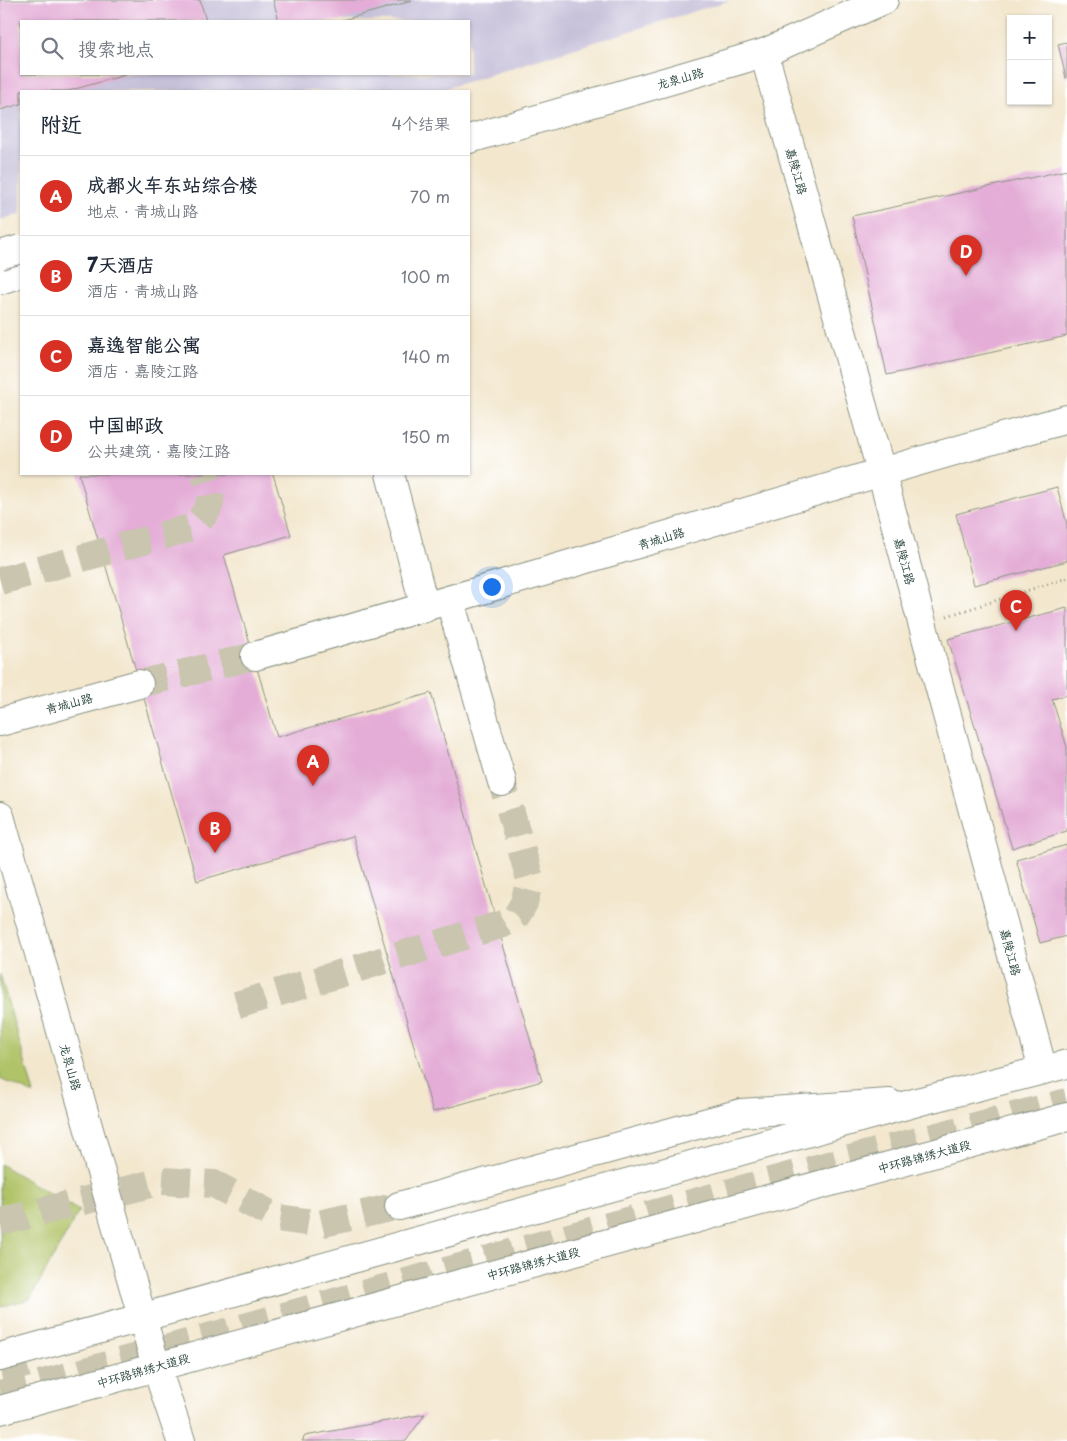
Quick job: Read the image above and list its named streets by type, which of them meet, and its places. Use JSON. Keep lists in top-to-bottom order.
{
  "streets": {
    "street": [
      "龙泉山路",
      "嘉陵江路",
      "青城山路",
      "中环路锦绣大道段"
    ]
  },
  "crossings": [
    ["龙泉山路", "嘉陵江路"],
    ["龙泉山路", "中环路锦绣大道段"],
    ["嘉陵江路", "青城山路"]
  ],
  "page": {
    "map_buttons": ["+", "−"],
    "search": "搜索地点",
    "heading": ["附近", "4个结果"],
    "list": [
      {
        "mark": "A",
        "name": "成都火车东站综合楼",
        "note": "地点 · 青城山路",
        "value": "70 m"
      },
      {
        "mark": "B",
        "name": "7天酒店",
        "note": "酒店 · 青城山路",
        "value": "100 m"
      },
      {
        "mark": "C",
        "name": "嘉逸智能公寓",
        "note": "酒店 · 嘉陵江路",
        "value": "140 m"
      },
      {
        "mark": "D",
        "name": "中国邮政",
        "note": "公共建筑 · 嘉陵江路",
        "value": "150 m"
      }
    ],
    "pins": [
      "D",
      "C",
      "A",
      "B"
    ]
  }
}
